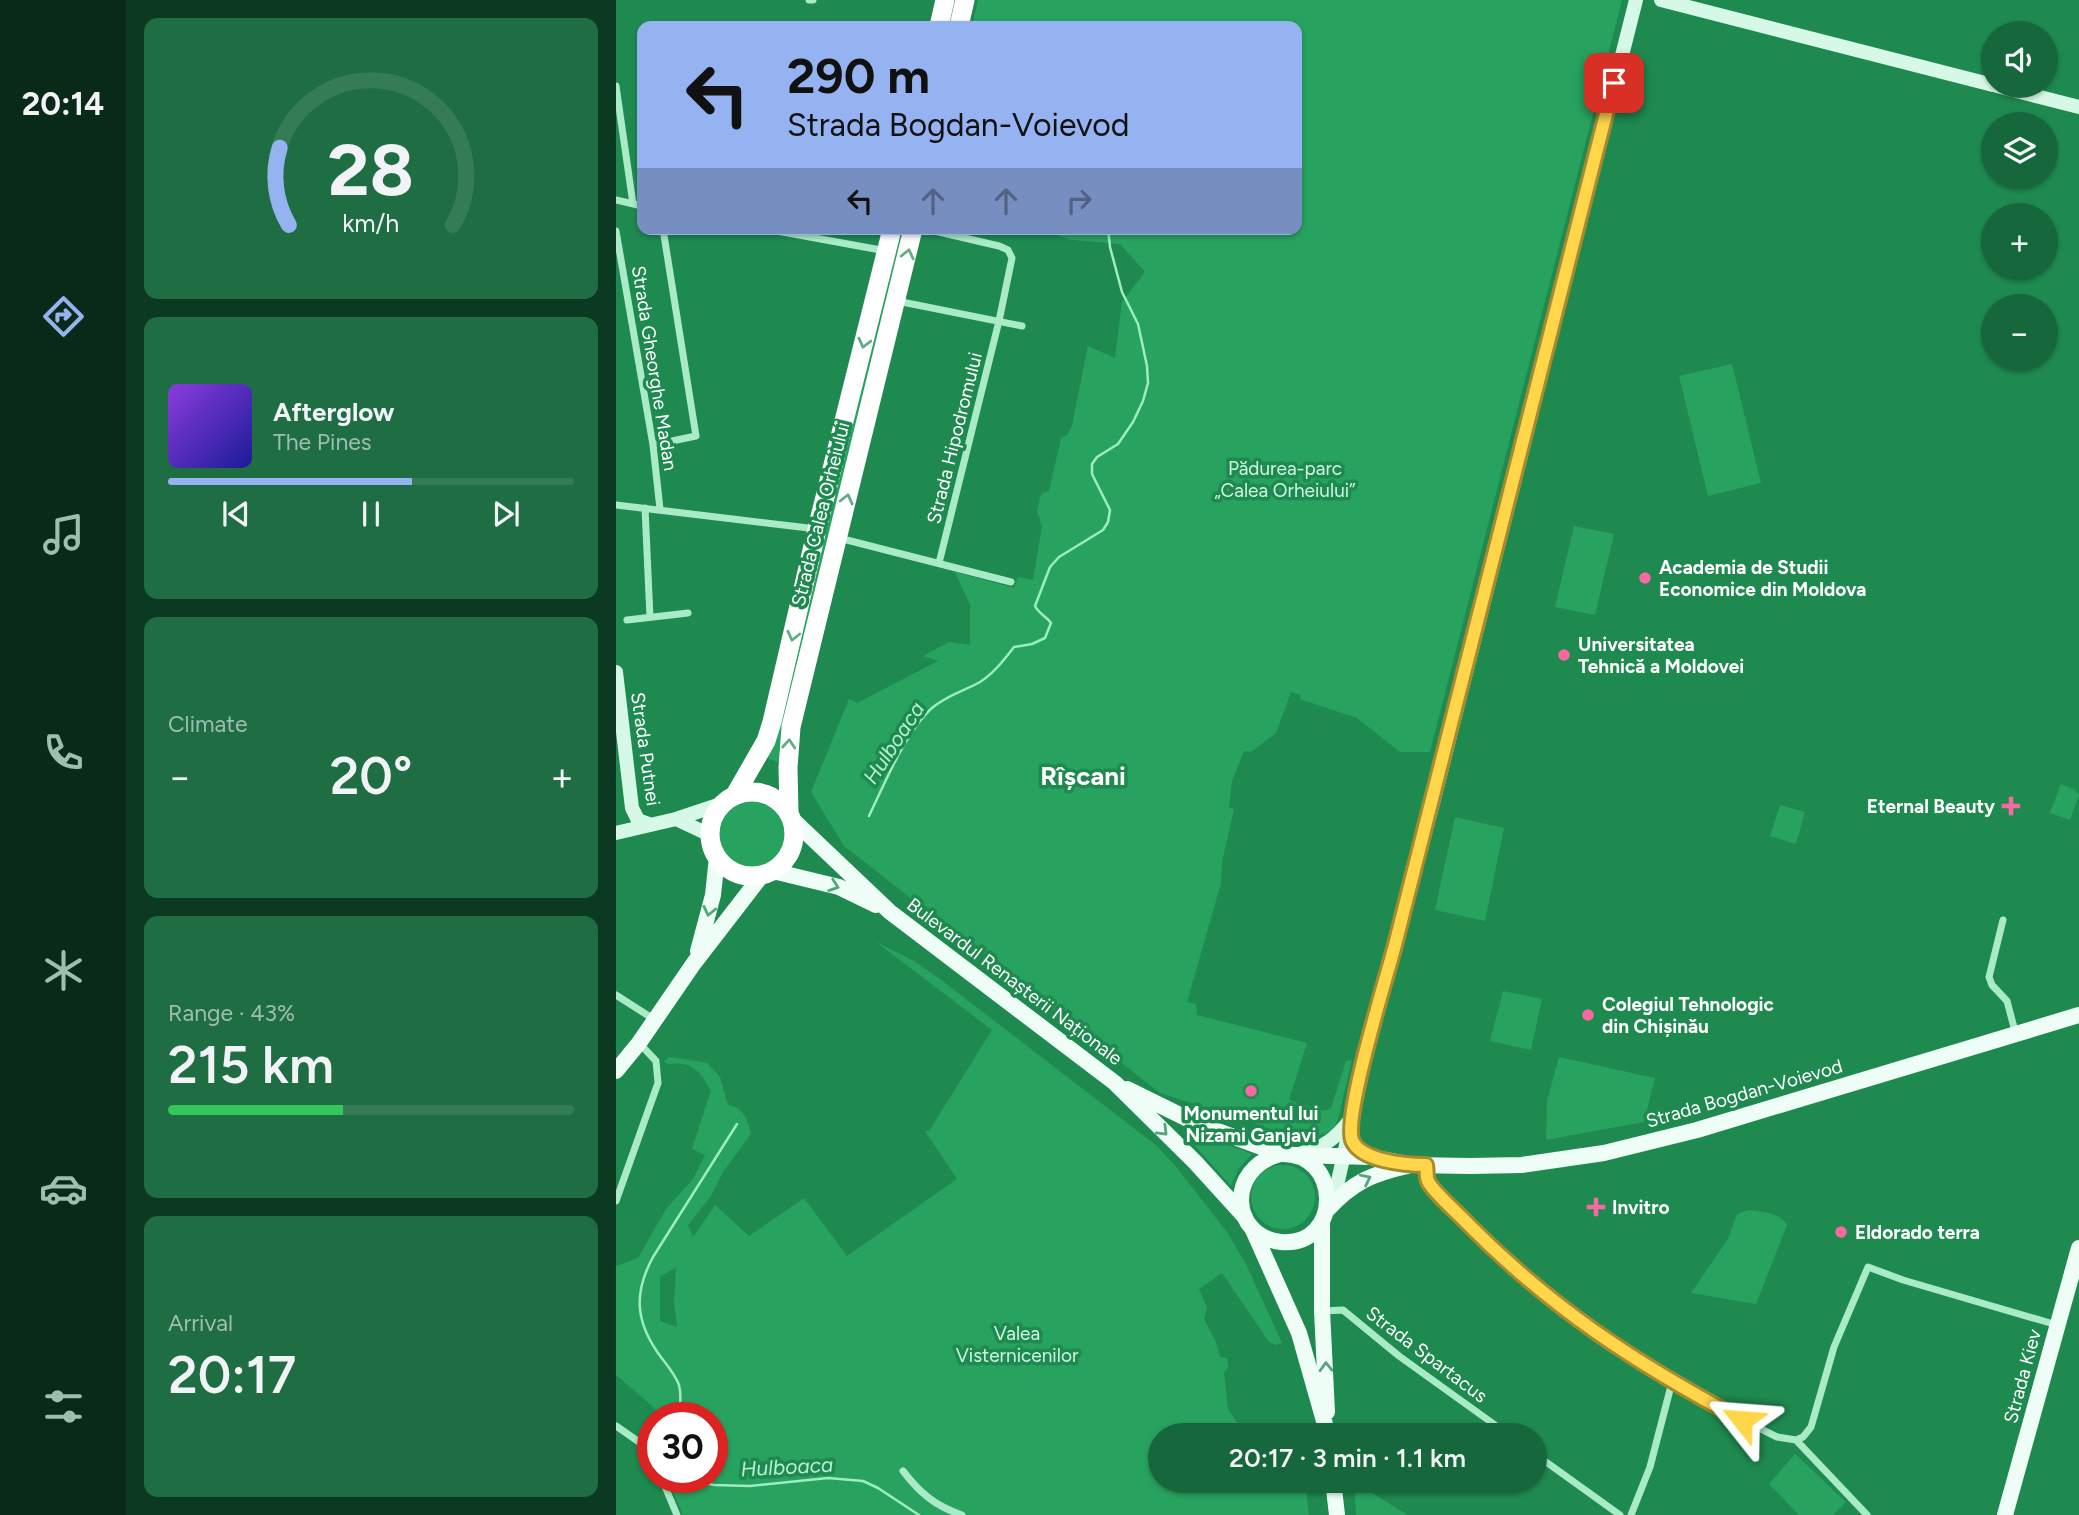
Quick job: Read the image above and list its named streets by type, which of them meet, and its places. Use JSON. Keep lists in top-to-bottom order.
{
  "streets": {
    "highway": ["Strada Calea Orheiului"],
    "main road": [
      "Strada Putnei",
      "Bulevardul Renașterii Naționale",
      "Strada Bogdan-Voievod",
      "Strada Kiev"
    ],
    "street": ["Strada Gheorghe Madan", "Strada Hipodromului", "Strada Spartacus"]
  },
  "crossings": [
    ["Strada Calea Orheiului", "Bulevardul Renașterii Naționale"],
    ["Bulevardul Renașterii Naționale", "Strada Bogdan-Voievod"],
    ["Bulevardul Renașterii Naționale", "Strada Spartacus"]
  ],
  "districts": ["Rîșcani"],
  "water": ["Hulboaca"],
  "parks": ["Pădurea-parc „Calea Orheiului”", "Valea Visternicenilor"],
  "places": {
    "other": [
      "Academia de Studii Economice din Moldova",
      "Universitatea Tehnică a Moldovei",
      "Colegiul Tehnologic din Chișinău",
      "Monumentul lui Nizami Ganjavi",
      "Eldorado terra"
    ],
    "health": ["Eternal Beauty", "Invitro"]
  },
  "page": {
    "tabs": "20:14",
    "map_buttons": ["+", "−"],
    "turn": ["290 m", "Strada Bogdan-Voievod"],
    "song": ["Afterglow", "The Pines"],
    "tile": [
      "Climate",
      ["Range · 43%", "215 km"],
      ["Arrival", "20:17"]
    ],
    "heat": ["−", "20°", "+"],
    "limit": "30",
    "trip": "20:17 · 3 min · 1.1 km",
    "gauge": ["28", "km/h"]
  }
}
